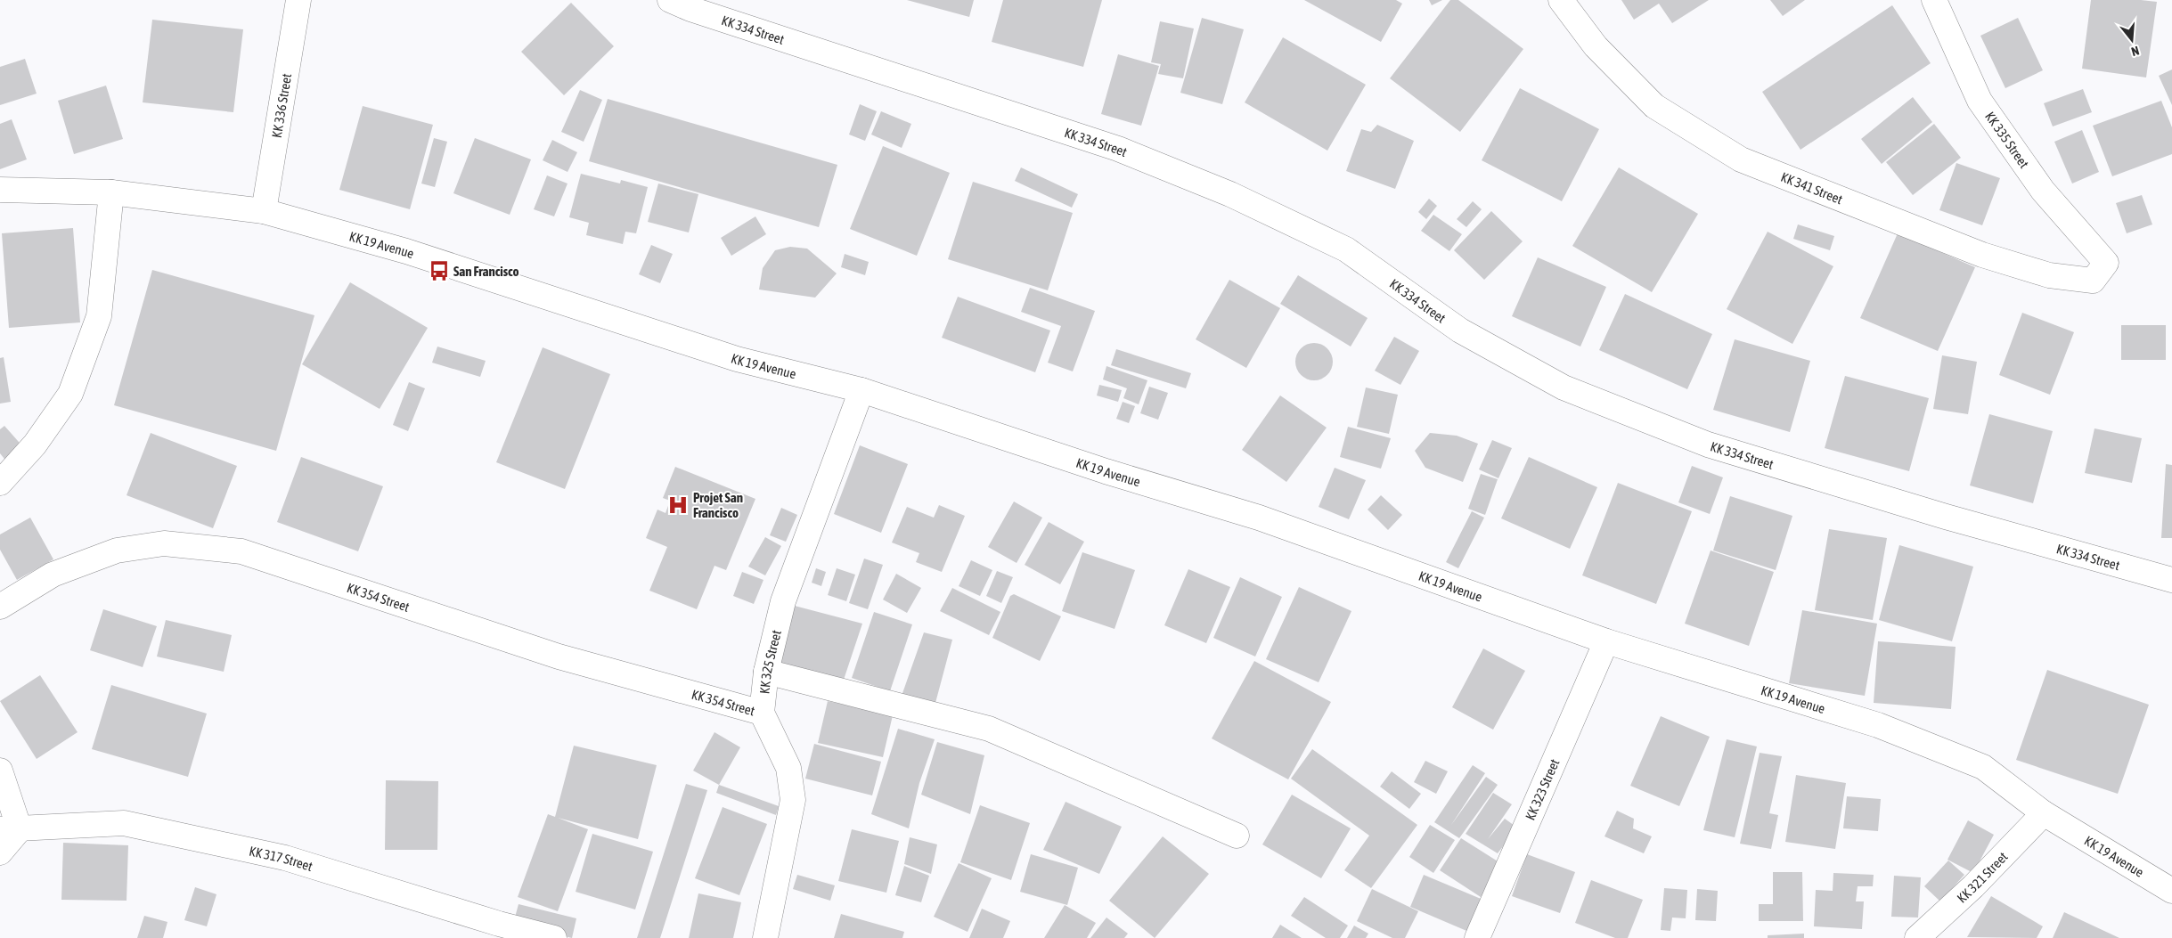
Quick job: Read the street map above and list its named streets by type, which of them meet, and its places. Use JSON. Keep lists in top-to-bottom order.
{
  "streets": {
    "street": [
      "KK 334 Street",
      "KK 336 Street",
      "KK 335 Street",
      "KK 341 Street",
      "KK 19 Avenue",
      "KK 354 Street",
      "KK 325 Street",
      "KK 323 Street",
      "KK 317 Street",
      "KK 321 Street"
    ]
  },
  "crossings": [
    ["KK 336 Street", "KK 19 Avenue"],
    ["KK 335 Street", "KK 341 Street"],
    ["KK 19 Avenue", "KK 325 Street"],
    ["KK 19 Avenue", "KK 323 Street"],
    ["KK 19 Avenue", "KK 321 Street"],
    ["KK 354 Street", "KK 325 Street"]
  ],
  "places": {
    "bus stop": ["San Francisco"],
    "hospital": ["Projet San Francisco"]
  },
  "north": "bottom"
}
